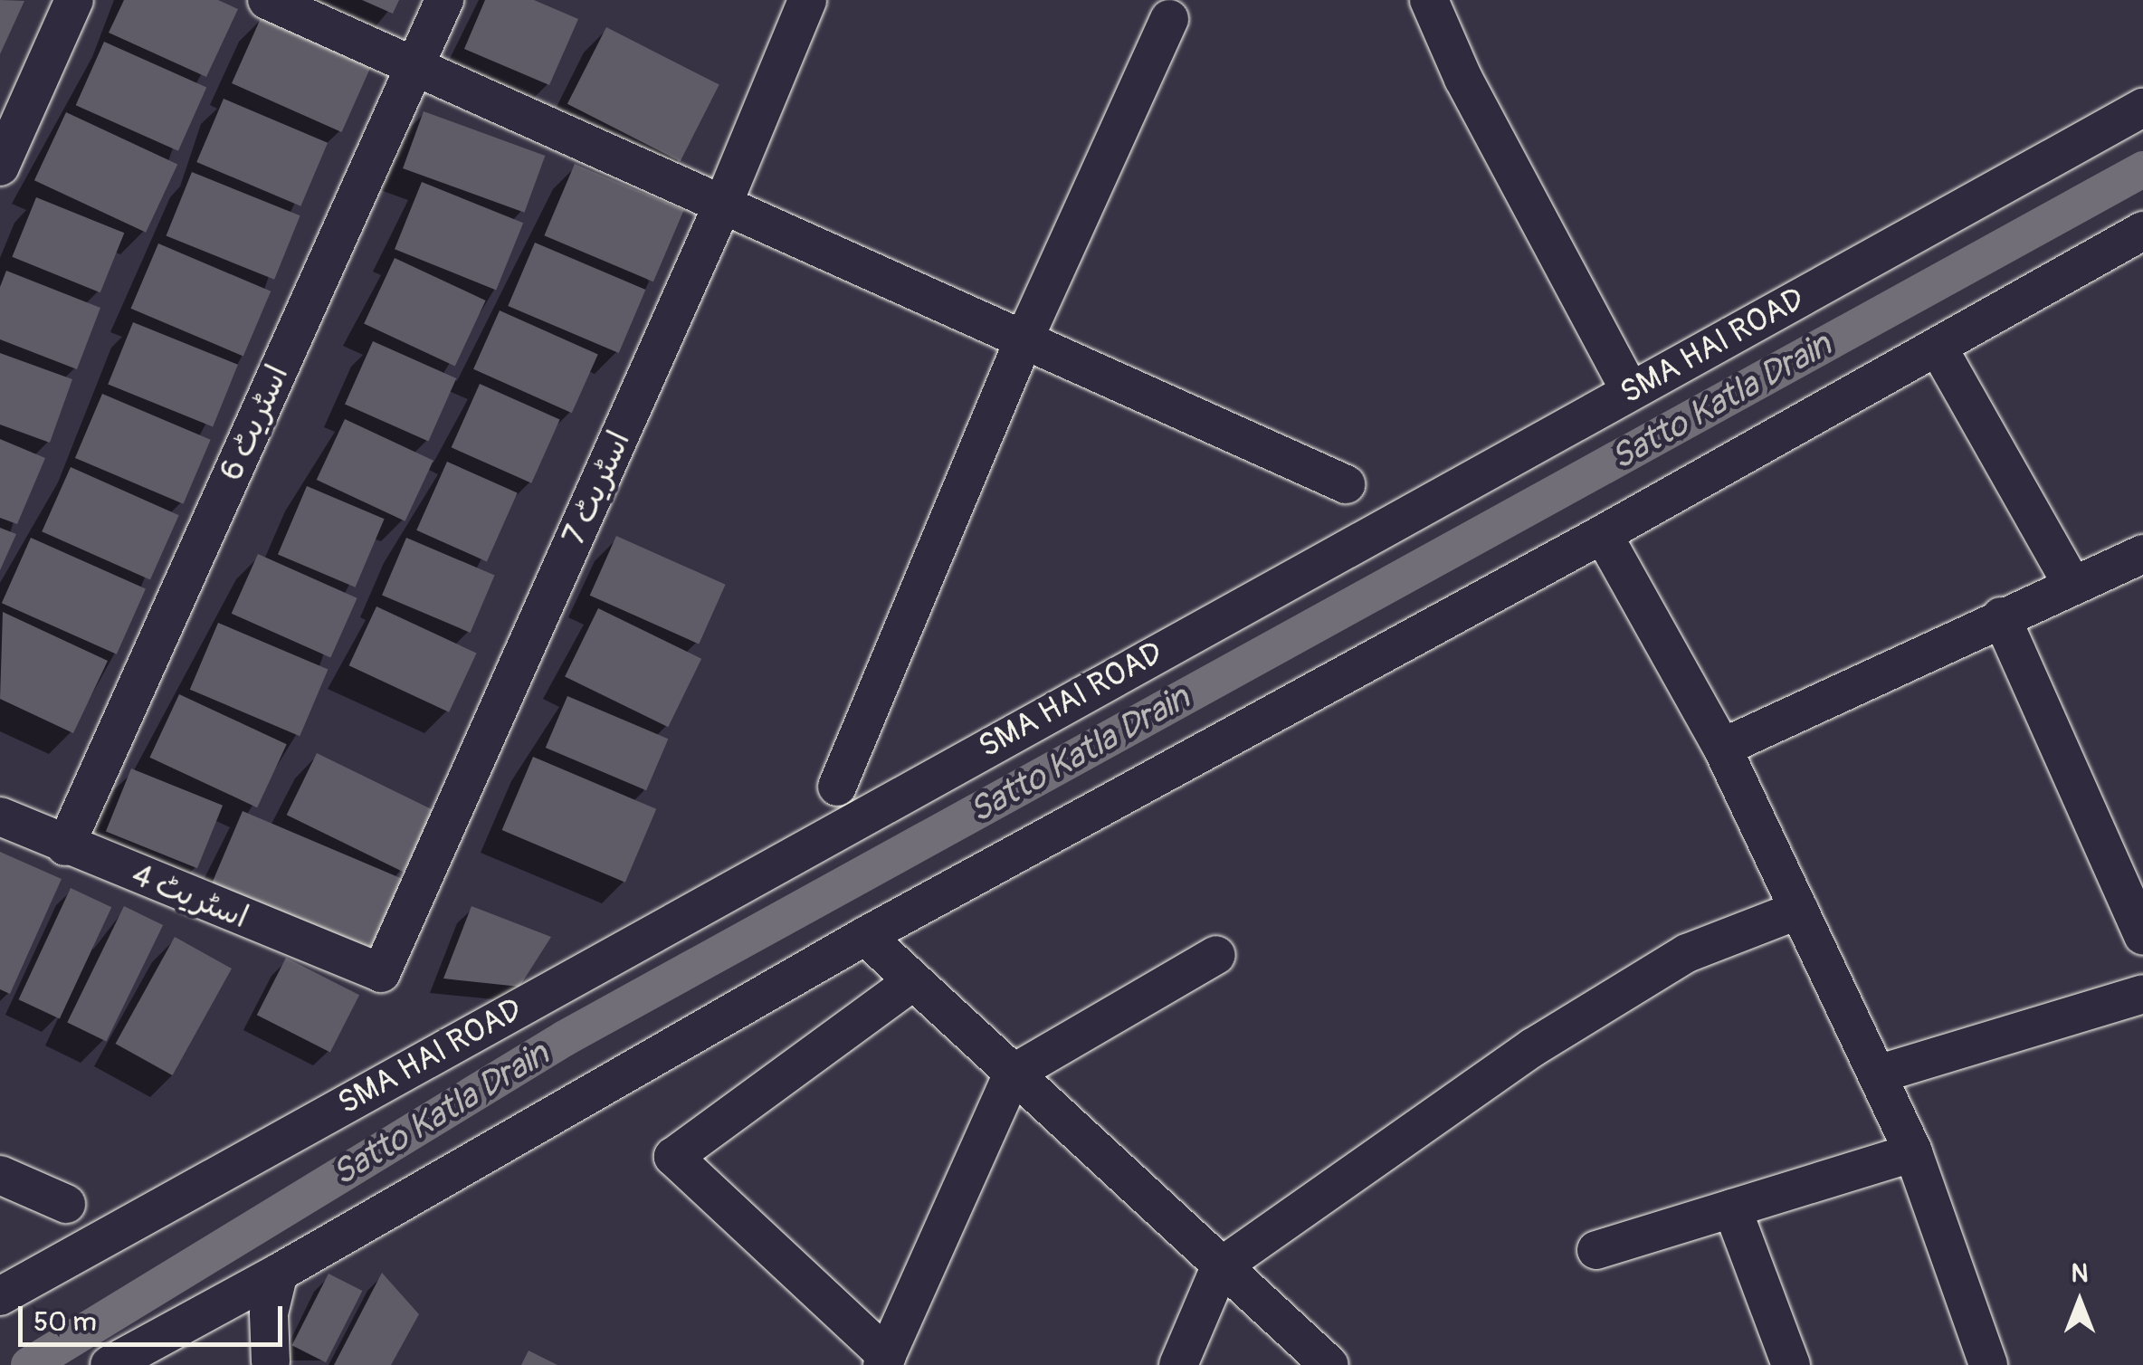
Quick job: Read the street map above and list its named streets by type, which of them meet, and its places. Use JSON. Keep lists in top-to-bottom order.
{
  "streets": {
    "street": [
      "SMA HAI ROAD",
      "اسٹریٹ 6",
      "اسٹریٹ 7",
      "اسٹریٹ 4"
    ]
  },
  "crossings": [
    ["اسٹریٹ 6", "اسٹریٹ 4"],
    ["اسٹریٹ 7", "اسٹریٹ 4"]
  ],
  "water": ["Satto Katla Drain"],
  "scale_bar": "50 m",
  "north": "top"
}
